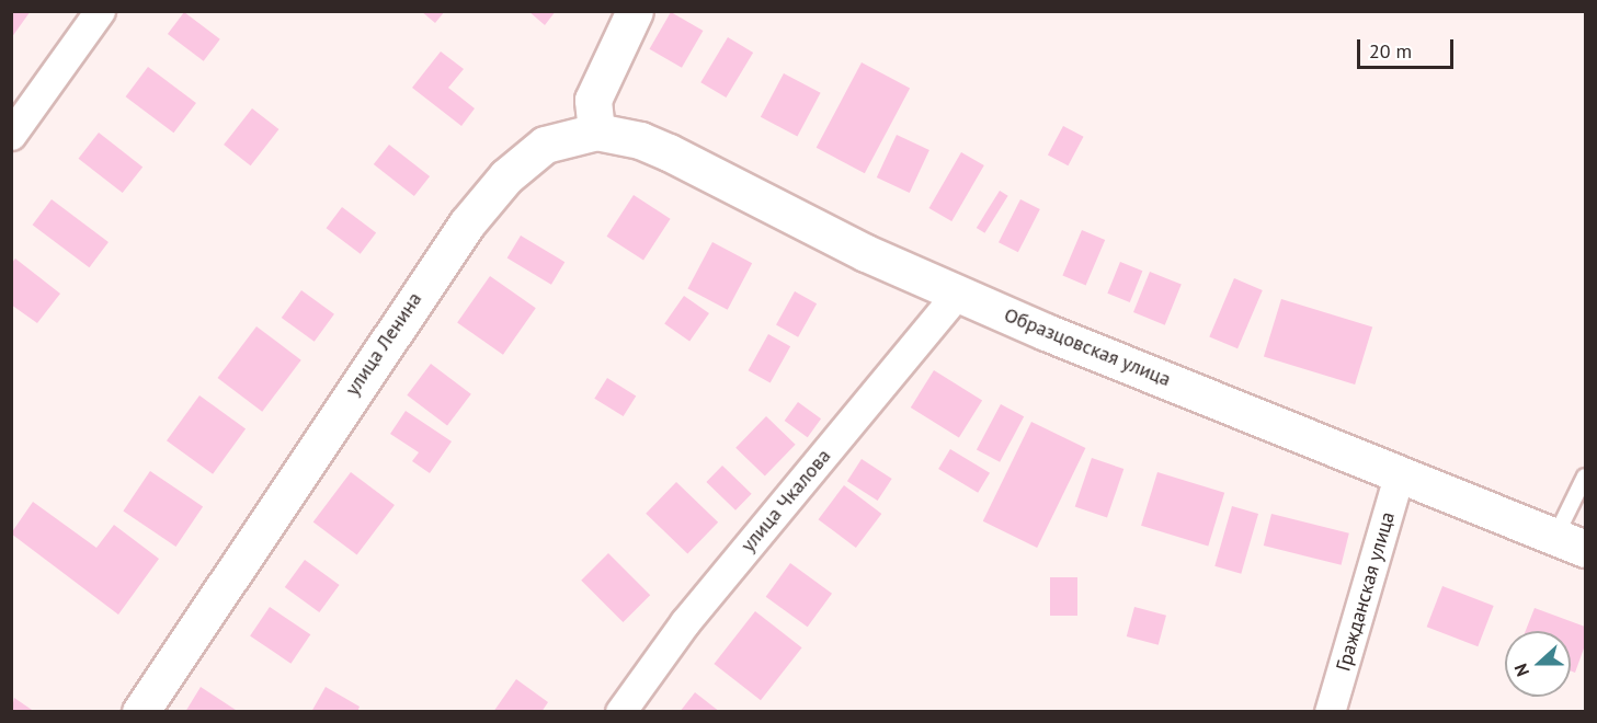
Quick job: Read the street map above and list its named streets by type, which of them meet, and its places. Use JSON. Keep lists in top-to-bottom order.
{
  "streets": {
    "main road": ["улица Ленина", "Образцовская улица"],
    "street": ["улица Чкалова", "Гражданская улица"]
  },
  "crossings": [
    ["улица Ленина", "Образцовская улица"],
    ["Образцовская улица", "улица Чкалова"],
    ["Образцовская улица", "Гражданская улица"]
  ],
  "scale_bar": "20 m",
  "north": "left"
}
